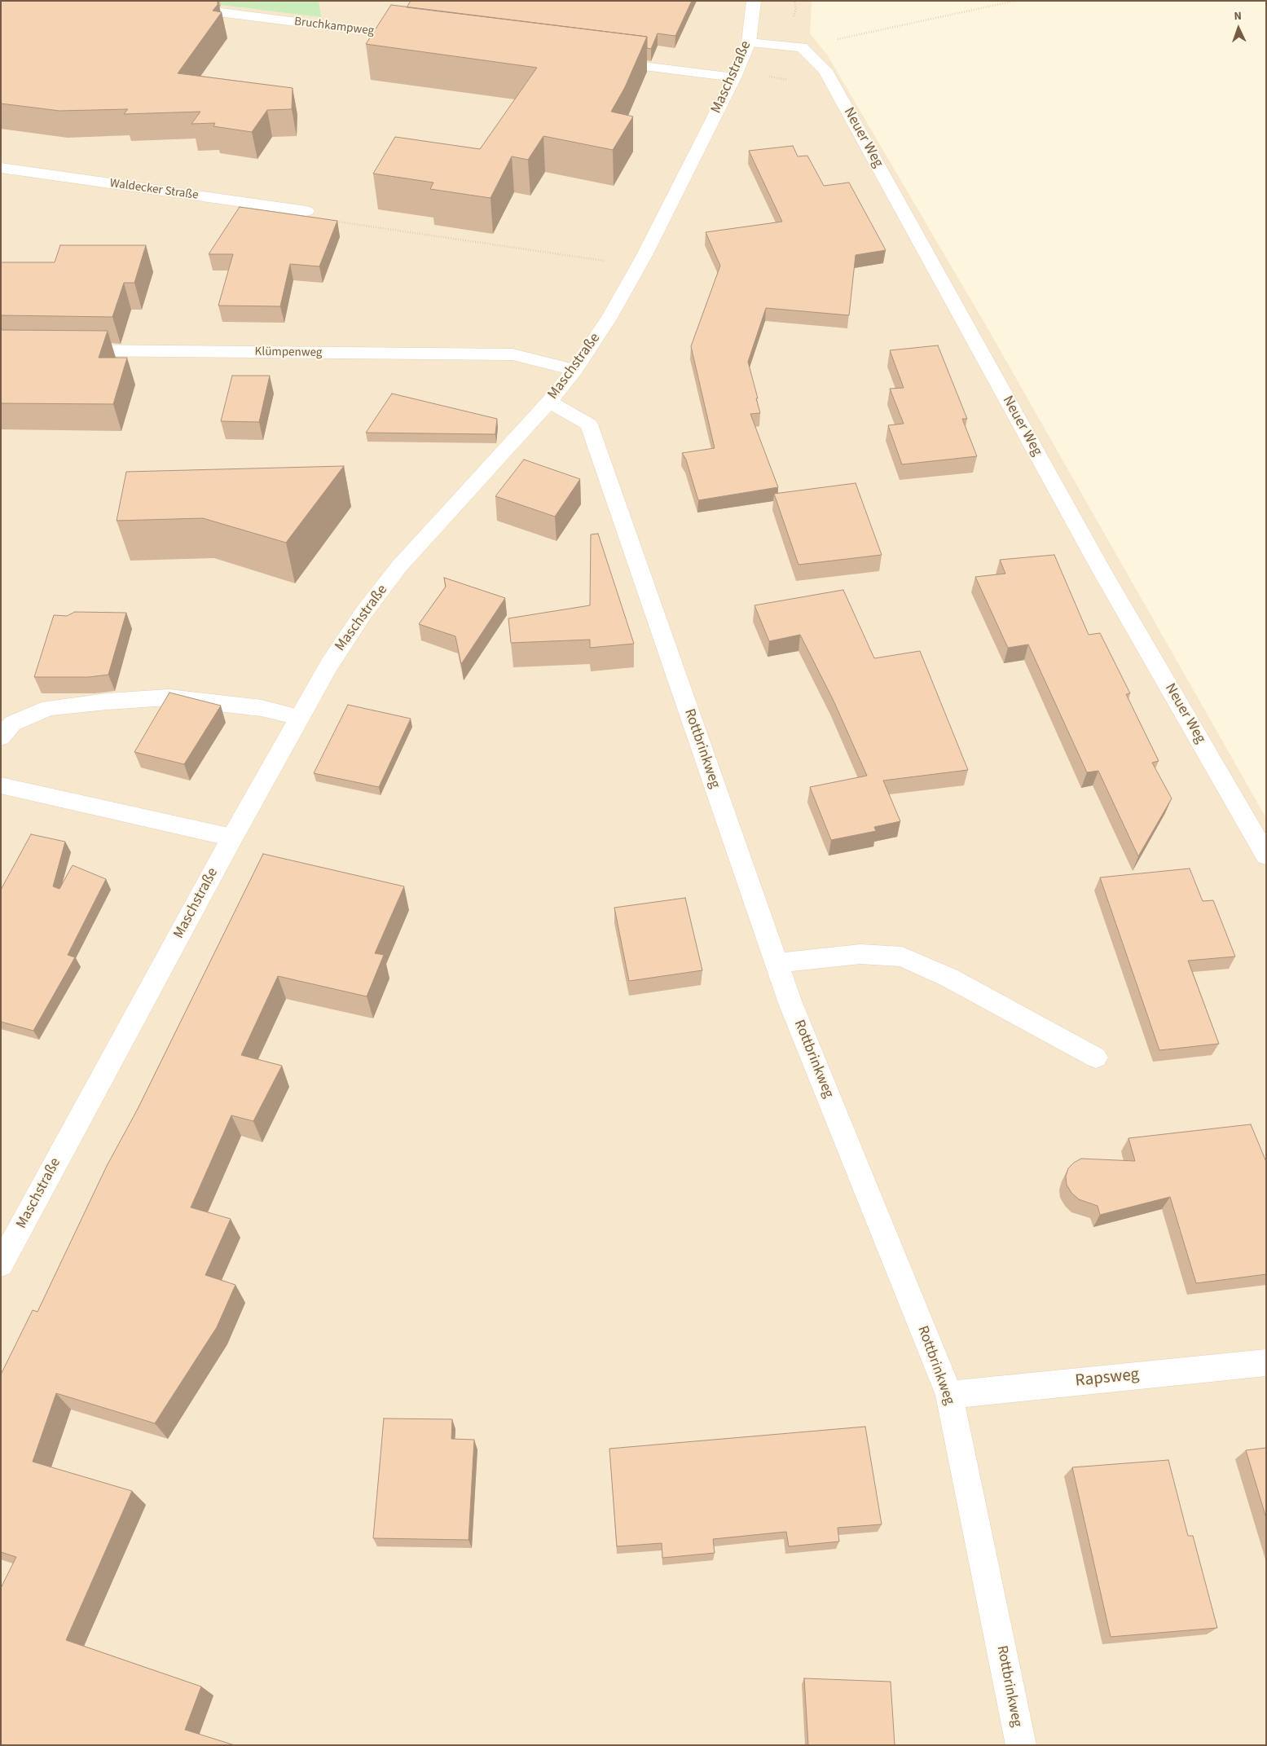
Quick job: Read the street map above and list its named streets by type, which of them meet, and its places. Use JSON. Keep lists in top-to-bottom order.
{
  "streets": {
    "street": [
      "Bruchkampweg",
      "Maschstraße",
      "Neuer Weg",
      "Waldecker Straße",
      "Klümpenweg",
      "Rottbrinkweg",
      "Rapsweg"
    ]
  },
  "crossings": [
    ["Maschstraße", "Klümpenweg"],
    ["Maschstraße", "Rottbrinkweg"],
    ["Rottbrinkweg", "Rapsweg"]
  ],
  "north": "top"
}
